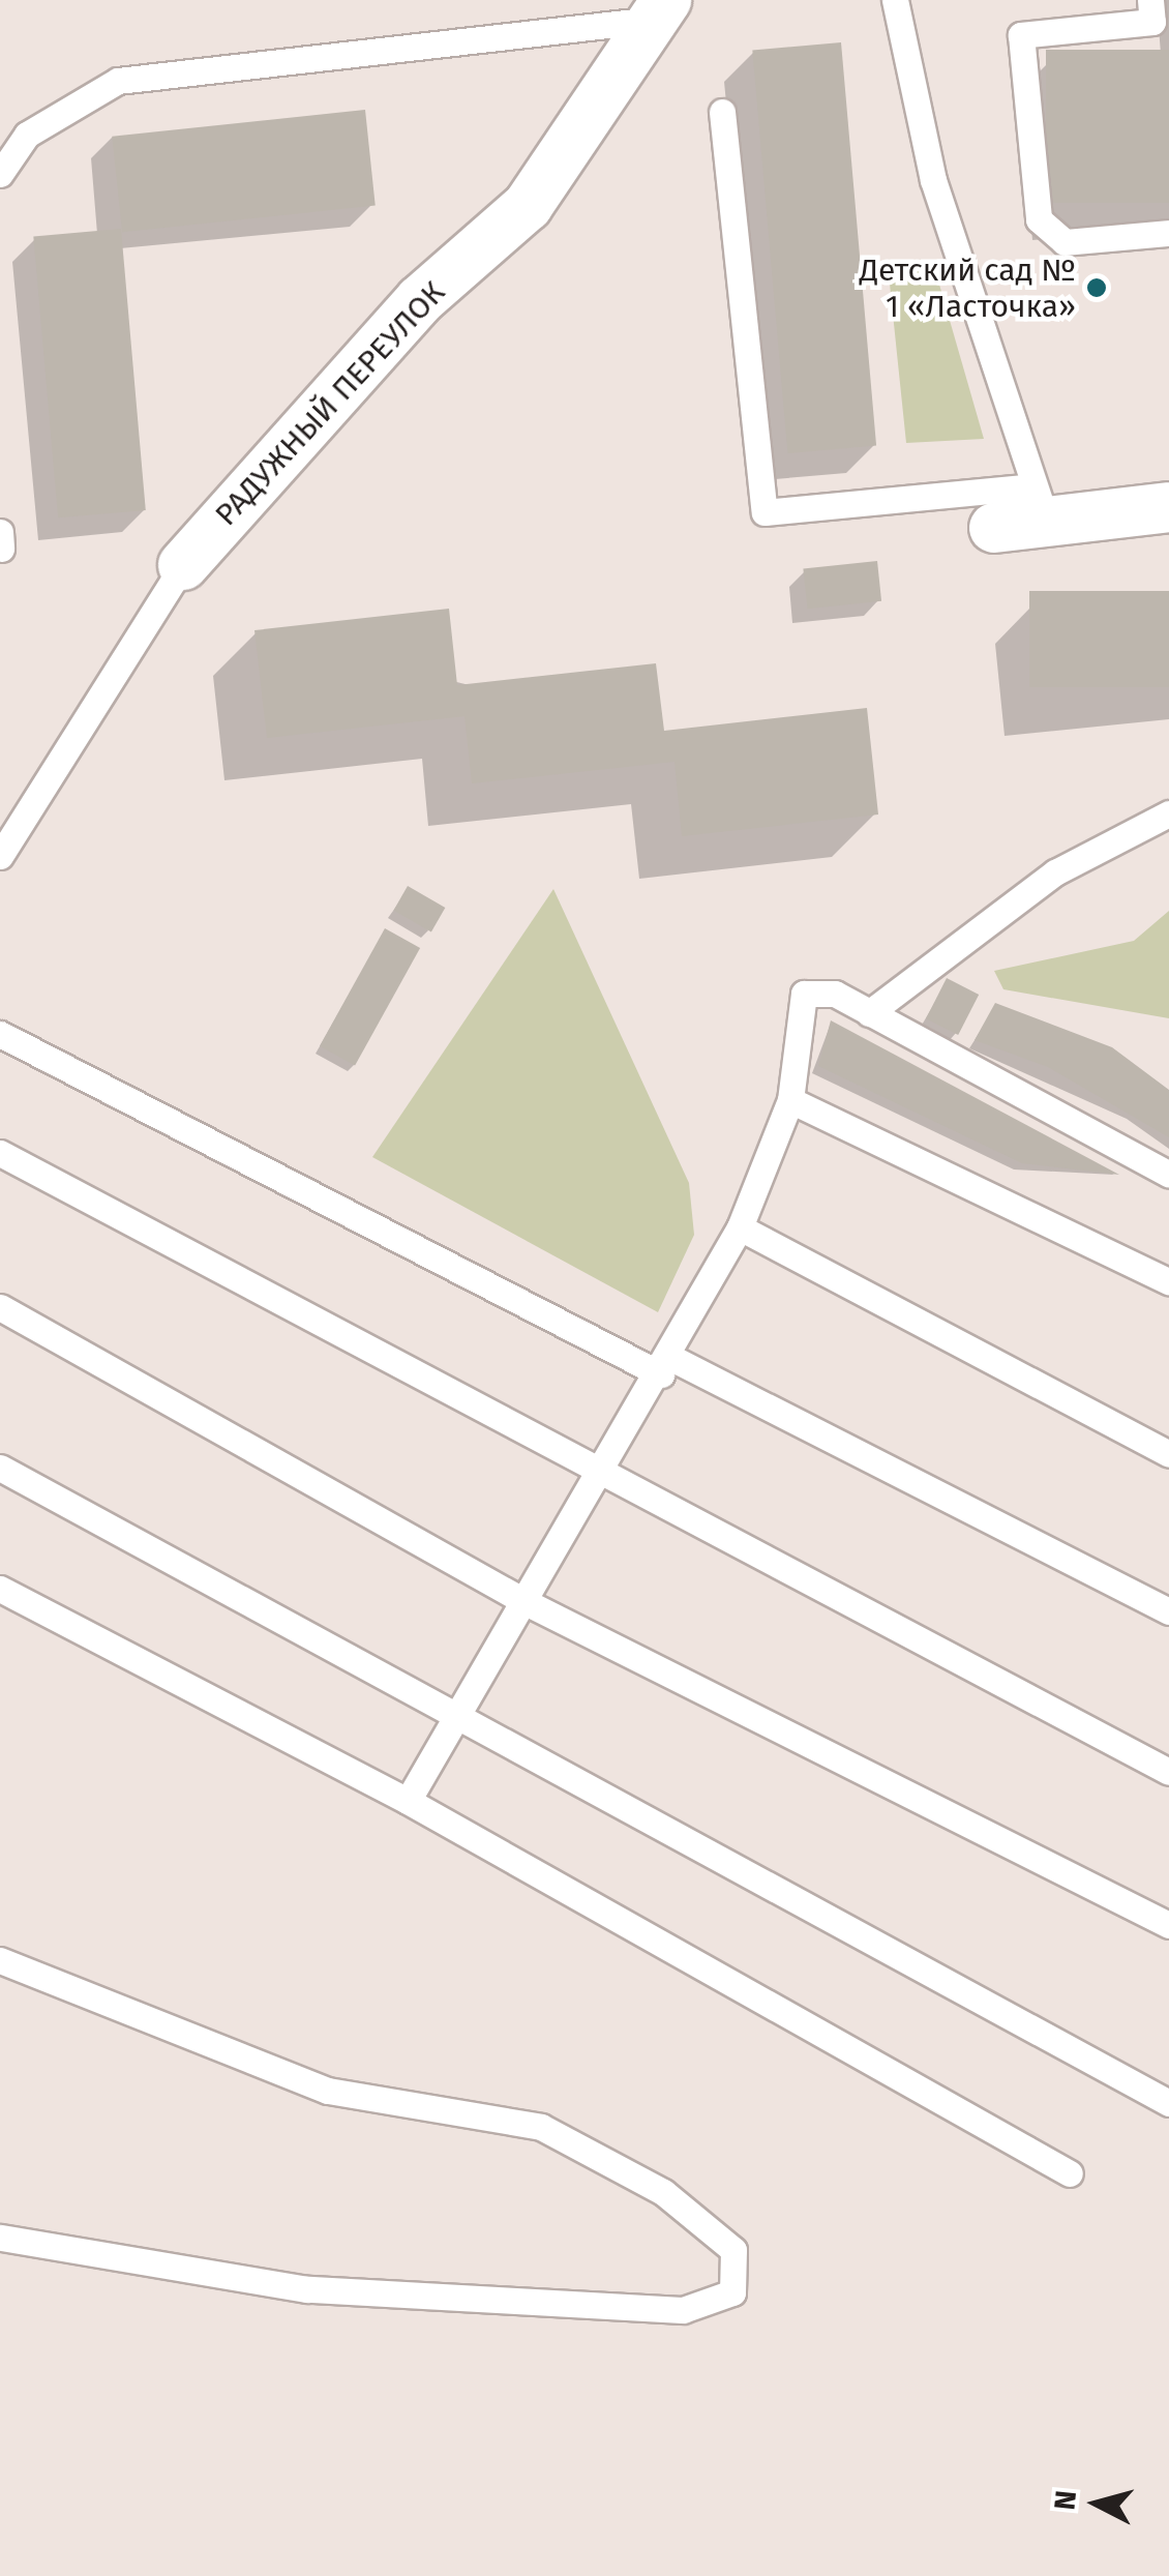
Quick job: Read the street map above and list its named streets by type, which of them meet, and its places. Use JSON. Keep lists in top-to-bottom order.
{
  "streets": {
    "street": ["РАДУЖНЫЙ ПЕРЕУЛОК"]
  },
  "places": ["Детский сад № 1 «Ласточка»"],
  "north": "left"
}
